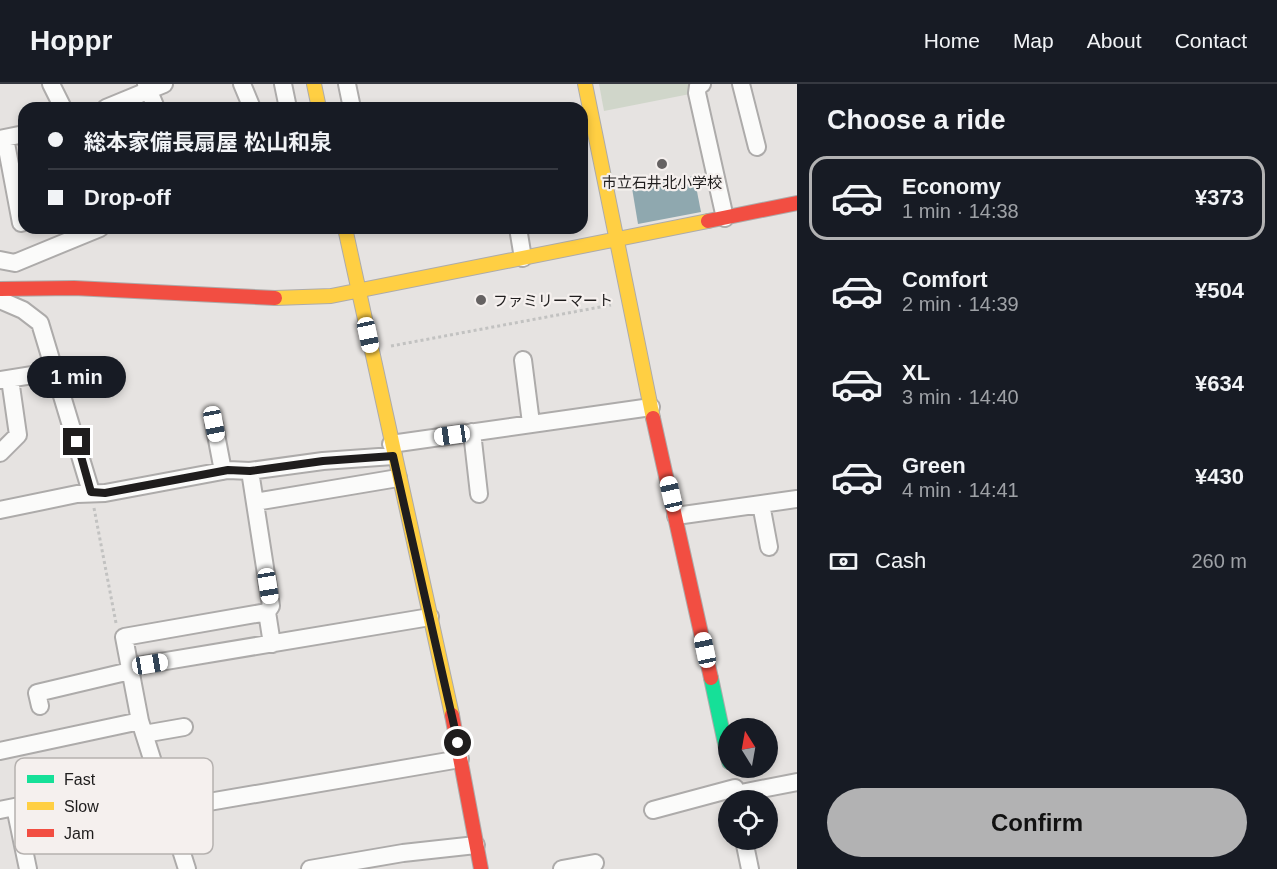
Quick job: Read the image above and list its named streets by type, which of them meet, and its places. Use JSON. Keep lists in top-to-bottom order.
{
  "places": ["市立石井北小学校", "ファミリーマート"],
  "legend": ["Fast", "Slow", "Jam"],
  "north": "top",
  "page": {
    "header": "Hoppr",
    "nav": [
      "Home",
      "Map",
      "About",
      "Contact"
    ],
    "heading": "Choose a ride",
    "banner": ["総本家備長扇屋 松山和泉", "Drop-off"],
    "list": [
      {
        "name": "Economy",
        "note": "1 min · 14:38",
        "value": "¥373"
      },
      {
        "name": "Comfort",
        "note": "2 min · 14:39",
        "value": "¥504"
      },
      {
        "name": "XL",
        "note": "3 min · 14:40",
        "value": "¥634"
      },
      {
        "name": "Green",
        "note": "4 min · 14:41",
        "value": "¥430"
      }
    ],
    "bubble": "1 min",
    "pay": ["Cash", "260 m"],
    "buttons": "Confirm"
  }
}
